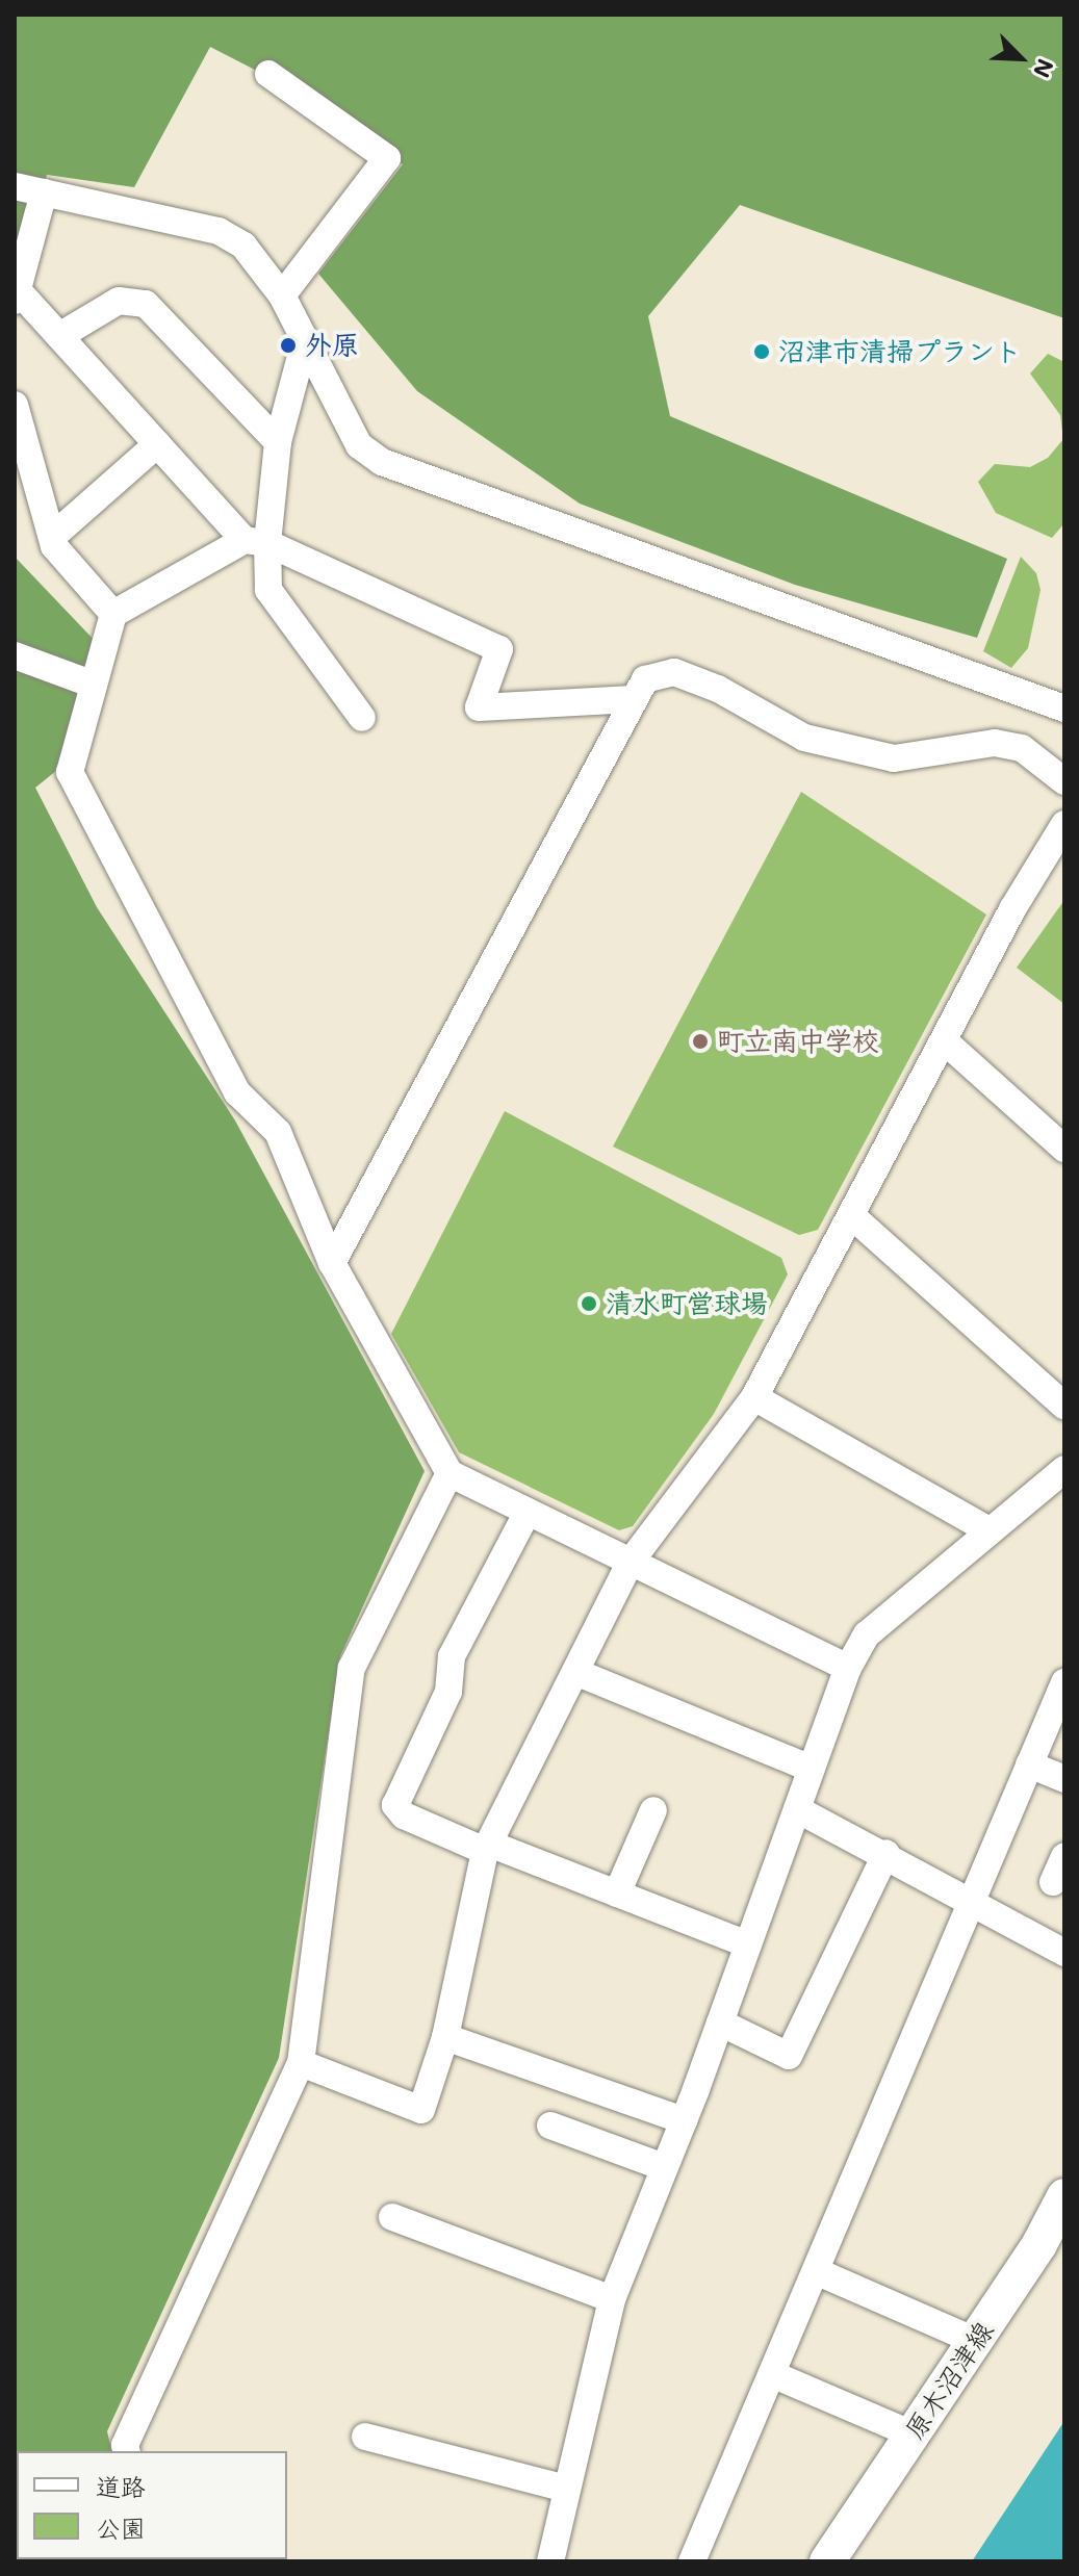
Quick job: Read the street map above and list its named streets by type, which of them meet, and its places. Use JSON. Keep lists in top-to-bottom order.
{
  "streets": {
    "main road": ["原木沼津線"]
  },
  "places": [
    "外原",
    "沼津市清掃プラント",
    "町立南中学校",
    "清水町営球場"
  ],
  "legend": ["道路", "公園"],
  "north": "bottom right"
}
